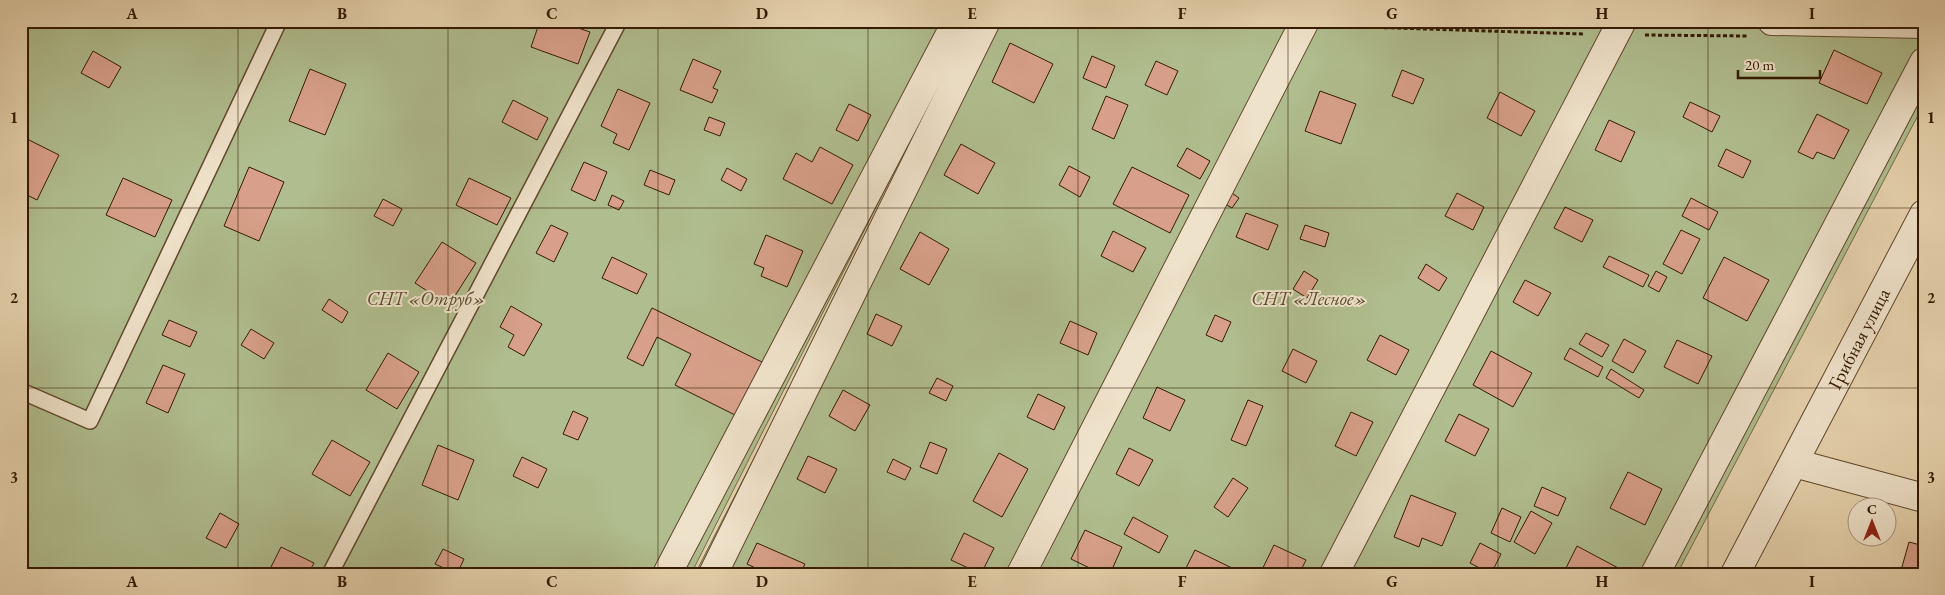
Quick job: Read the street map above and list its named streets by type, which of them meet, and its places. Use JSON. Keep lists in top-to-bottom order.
{
  "streets": {
    "street": ["Грибная улица"]
  },
  "parks": ["СНТ «Отруб»", "СНТ «Лесное»"],
  "scale_bar": "20 m",
  "north": "top",
  "grid": {
    "columns": [
      "A",
      "B",
      "C",
      "D",
      "E",
      "F",
      "G",
      "H",
      "I"
    ],
    "rows": ["1", "2", "3"]
  }
}
